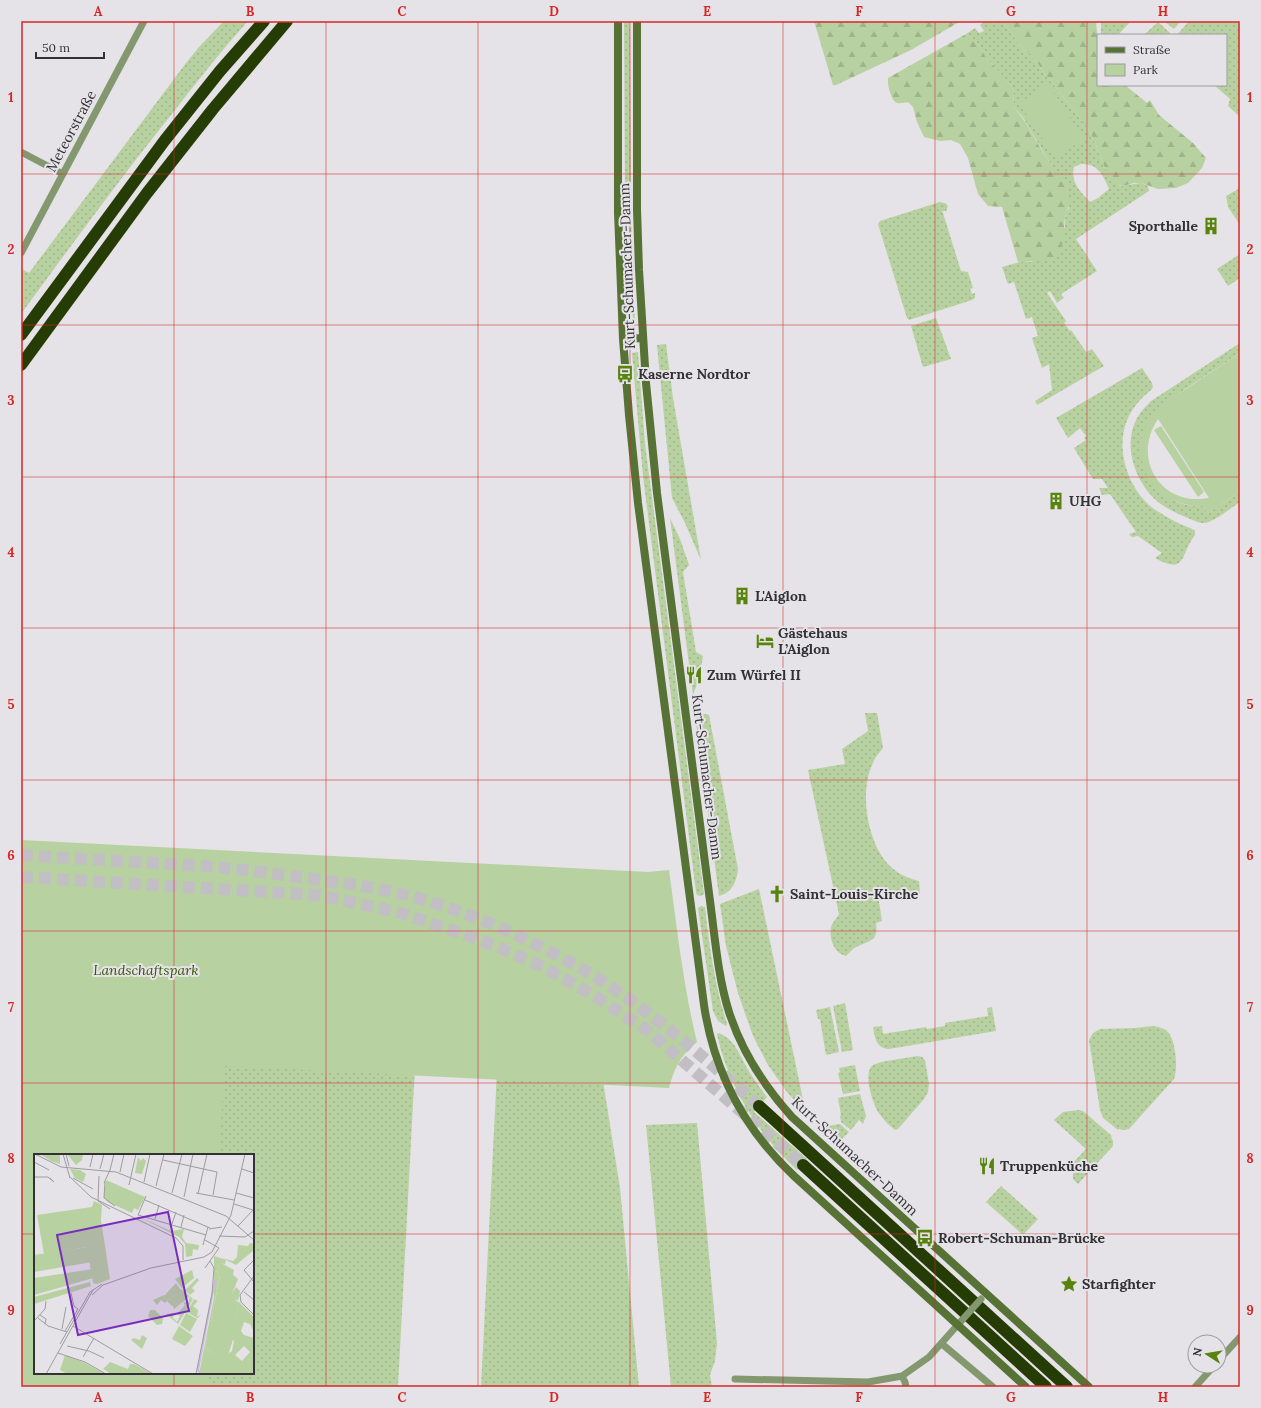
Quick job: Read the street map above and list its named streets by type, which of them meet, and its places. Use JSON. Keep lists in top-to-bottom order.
{
  "streets": {
    "main road": ["Kurt-Schumacher-Damm"],
    "street": ["Meteorstraße"]
  },
  "parks": ["Landschaftspark"],
  "places": {
    "building": ["Sporthalle", "UHG", "L'Aiglon"],
    "bus stop": ["Kaserne Nordtor", "Robert-Schuman-Brücke"],
    "hotel": ["Gästehaus L’Aiglon"],
    "restaurant": ["Zum Würfel II", "Truppenküche"],
    "church": ["Saint-Louis-Kirche"],
    "place": ["Starfighter"]
  },
  "legend": ["Straße", "Park"],
  "scale_bar": "50 m",
  "north": "left",
  "grid": {
    "columns": [
      "A",
      "B",
      "C",
      "D",
      "E",
      "F",
      "G",
      "H"
    ],
    "rows": [
      "1",
      "2",
      "3",
      "4",
      "5",
      "6",
      "7",
      "8",
      "9"
    ]
  }
}
